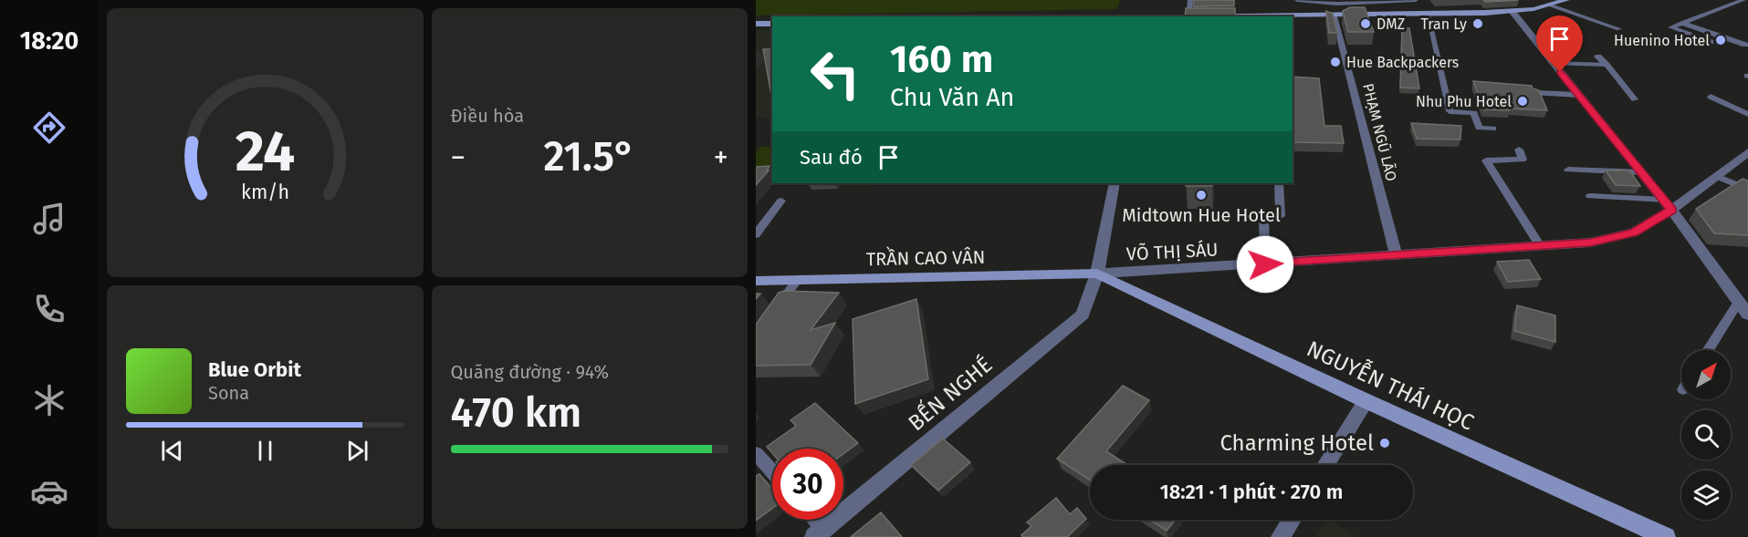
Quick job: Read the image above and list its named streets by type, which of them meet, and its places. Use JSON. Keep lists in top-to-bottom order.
{
  "streets": {
    "main road": ["TRẦN CAO VÂN", "NGUYỄN THÁI HỌC"],
    "street": ["PHẠM NGŨ LÃO", "VÕ THỊ SÁU", "BẾN NGHÉ"]
  },
  "crossings": [
    ["PHẠM NGŨ LÃO", "VÕ THỊ SÁU"],
    ["VÕ THỊ SÁU", "TRẦN CAO VÂN"],
    ["VÕ THỊ SÁU", "NGUYỄN THÁI HỌC"],
    ["VÕ THỊ SÁU", "BẾN NGHÉ"],
    ["TRẦN CAO VÂN", "NGUYỄN THÁI HỌC"],
    ["TRẦN CAO VÂN", "BẾN NGHÉ"],
    ["NGUYỄN THÁI HỌC", "BẾN NGHÉ"]
  ],
  "places": [
    "DMZ",
    "Tran Ly",
    "Huenino Hotel",
    "Hue Backpackers",
    "Nhu Phu Hotel",
    "Midtown Hue Hotel",
    "Charming Hotel"
  ],
  "north": "top right",
  "page": {
    "tabs": "18:20",
    "tile": [
      "Điều hòa",
      ["Quãng đường · 94%", "470 km"]
    ],
    "turn": ["160 m", "Chu Văn An"],
    "then": "Sau đó",
    "heat": ["−", "21.5°", "+"],
    "song": ["Blue Orbit", "Sona"],
    "limit": "30",
    "trip": "18:21 · 1 phút · 270 m",
    "gauge": ["24", "km/h"]
  }
}
